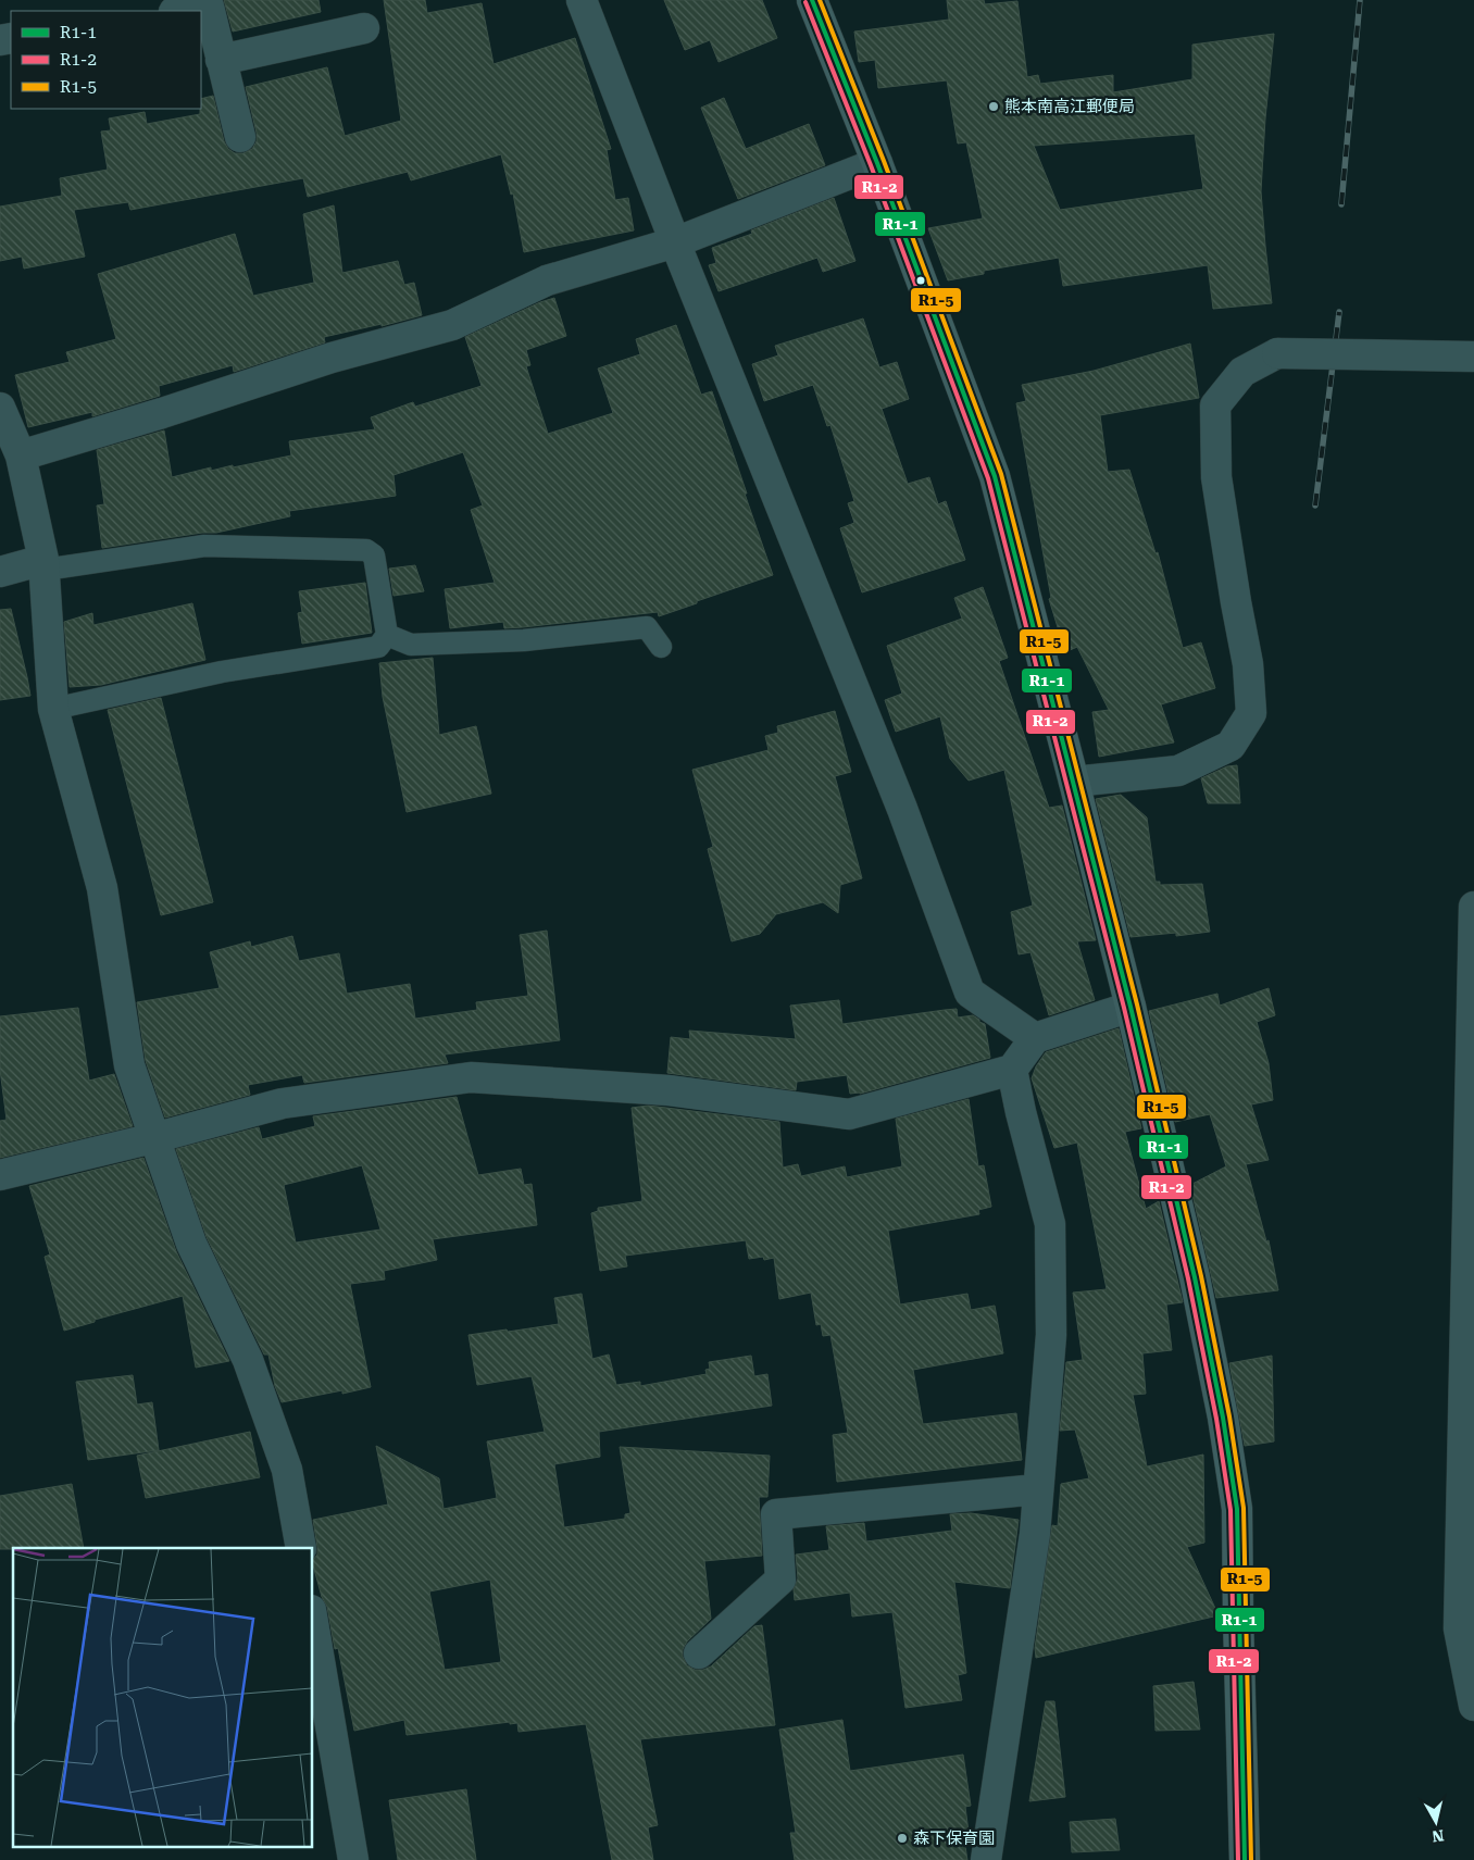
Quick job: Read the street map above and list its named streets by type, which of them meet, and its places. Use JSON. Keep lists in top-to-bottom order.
{
  "places": ["熊本南高江郵便局", "森下保育園"],
  "lines": ["transit line R1-1", "transit line R1-5", "transit line R1-2"],
  "legend": ["R1-1", "R1-2", "R1-5"],
  "north": "bottom"
}
